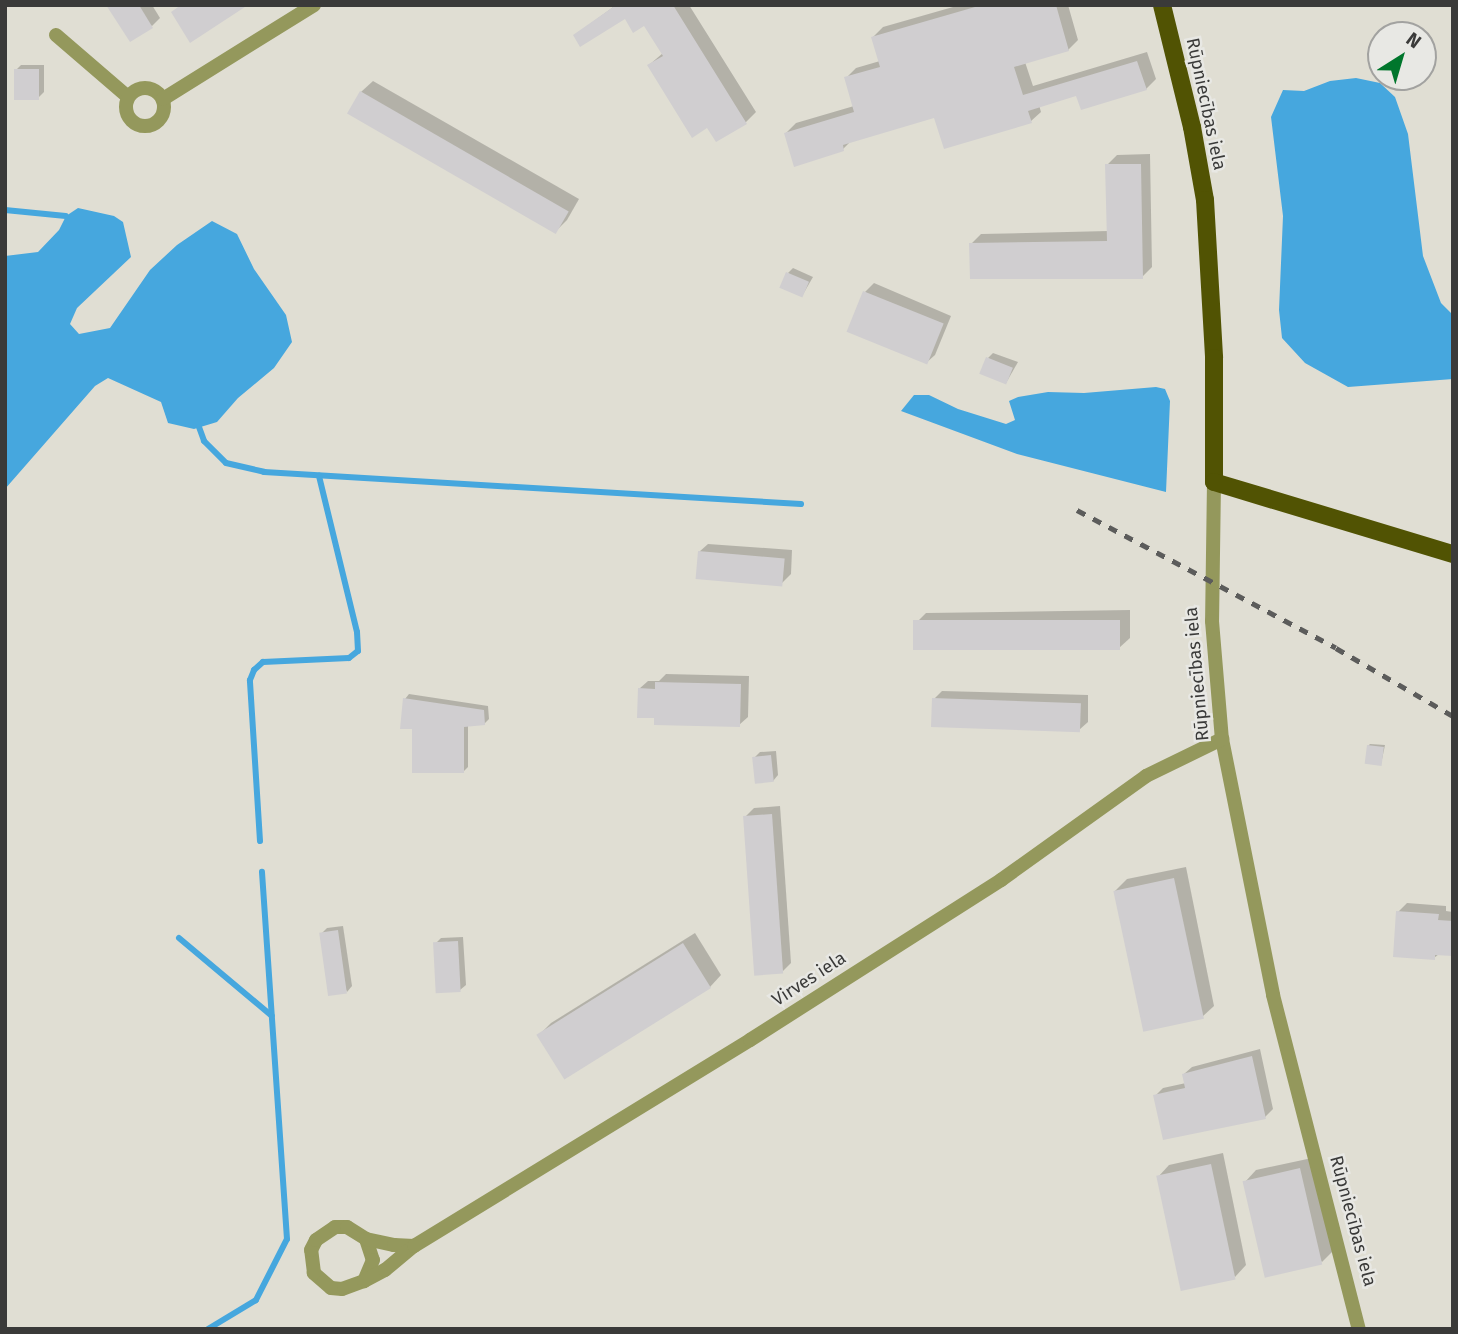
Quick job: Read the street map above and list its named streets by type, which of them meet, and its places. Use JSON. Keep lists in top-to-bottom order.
{
  "streets": {
    "main road": ["Rūpniecības iela"],
    "street": ["Virves iela"]
  },
  "crossings": [
    ["Rūpniecības iela", "Virves iela"]
  ],
  "north": "top right"
}
